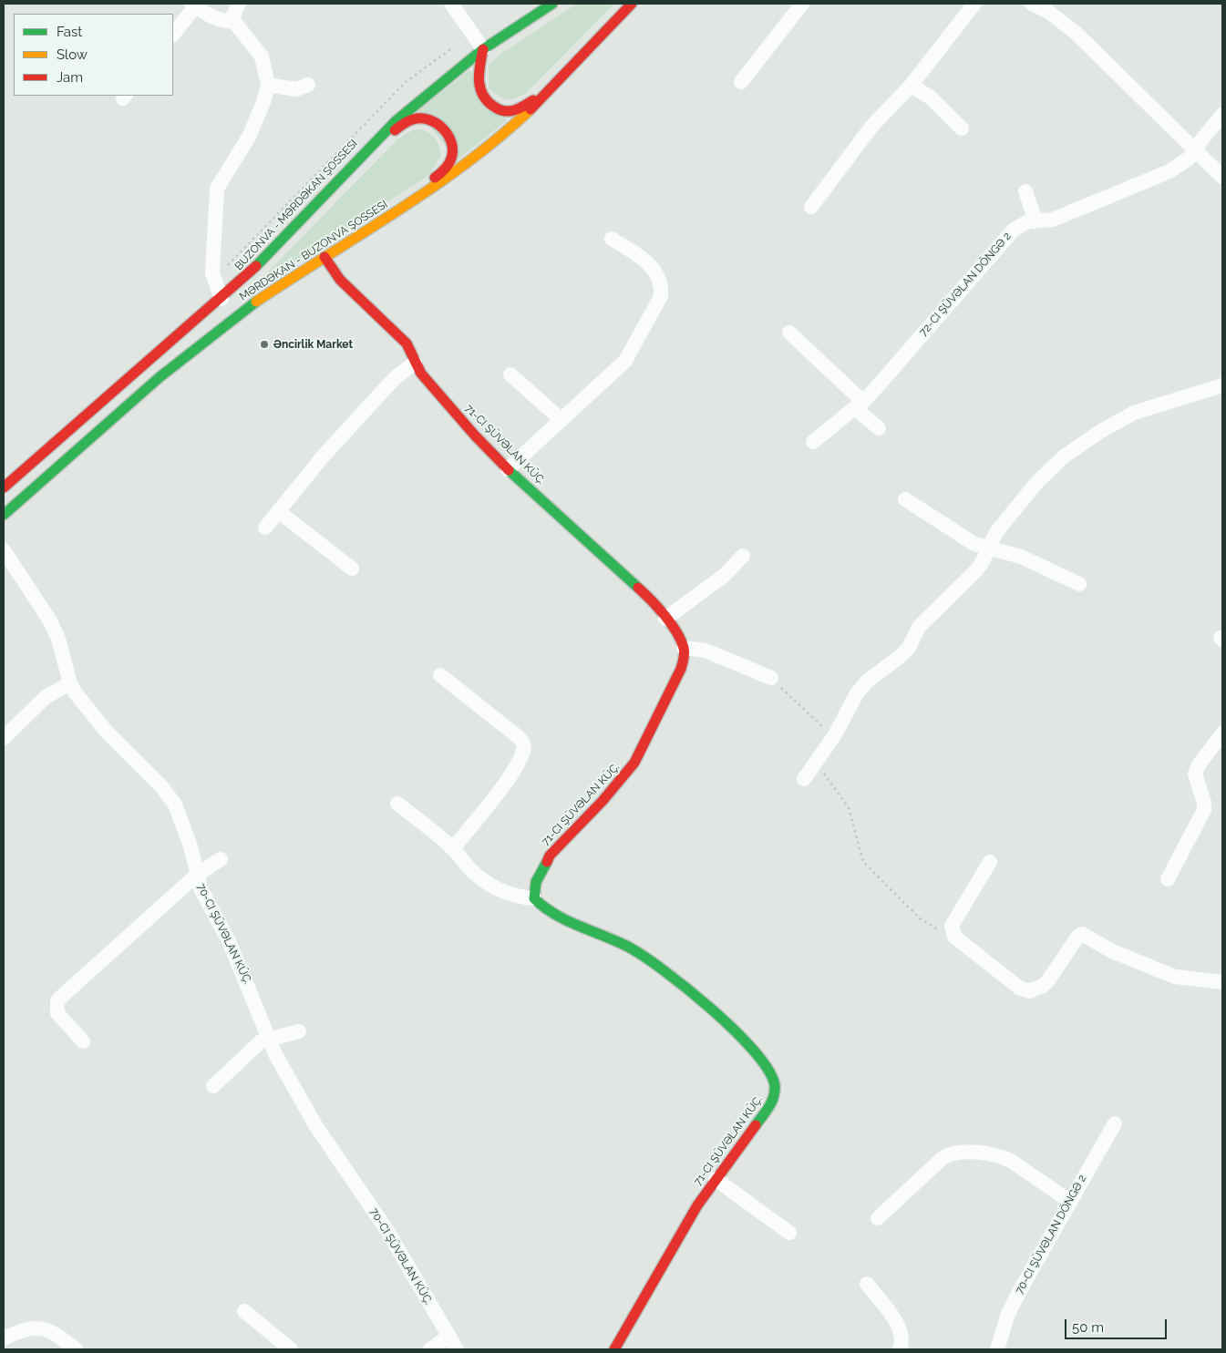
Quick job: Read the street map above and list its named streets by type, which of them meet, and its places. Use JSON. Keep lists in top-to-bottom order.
{
  "streets": {
    "main road": ["BUZONVA - MƏRDƏKAN ŞOSSESI", "MƏRDƏKAN - BUZONVA ŞOSSESI", "71-CI ŞÜVƏLAN KÜÇ."],
    "street": ["72-CI ŞÜVƏLAN DÖNGƏ 2", "70-CI ŞÜVƏLAN KÜÇ.", "70-CI ŞÜVƏLAN DÖNGƏ 2"]
  },
  "crossings": [
    ["MƏRDƏKAN - BUZONVA ŞOSSESI", "71-CI ŞÜVƏLAN KÜÇ."]
  ],
  "places": ["Əncirlik Market"],
  "legend": ["Fast", "Slow", "Jam"],
  "scale_bar": "50 m"
}
